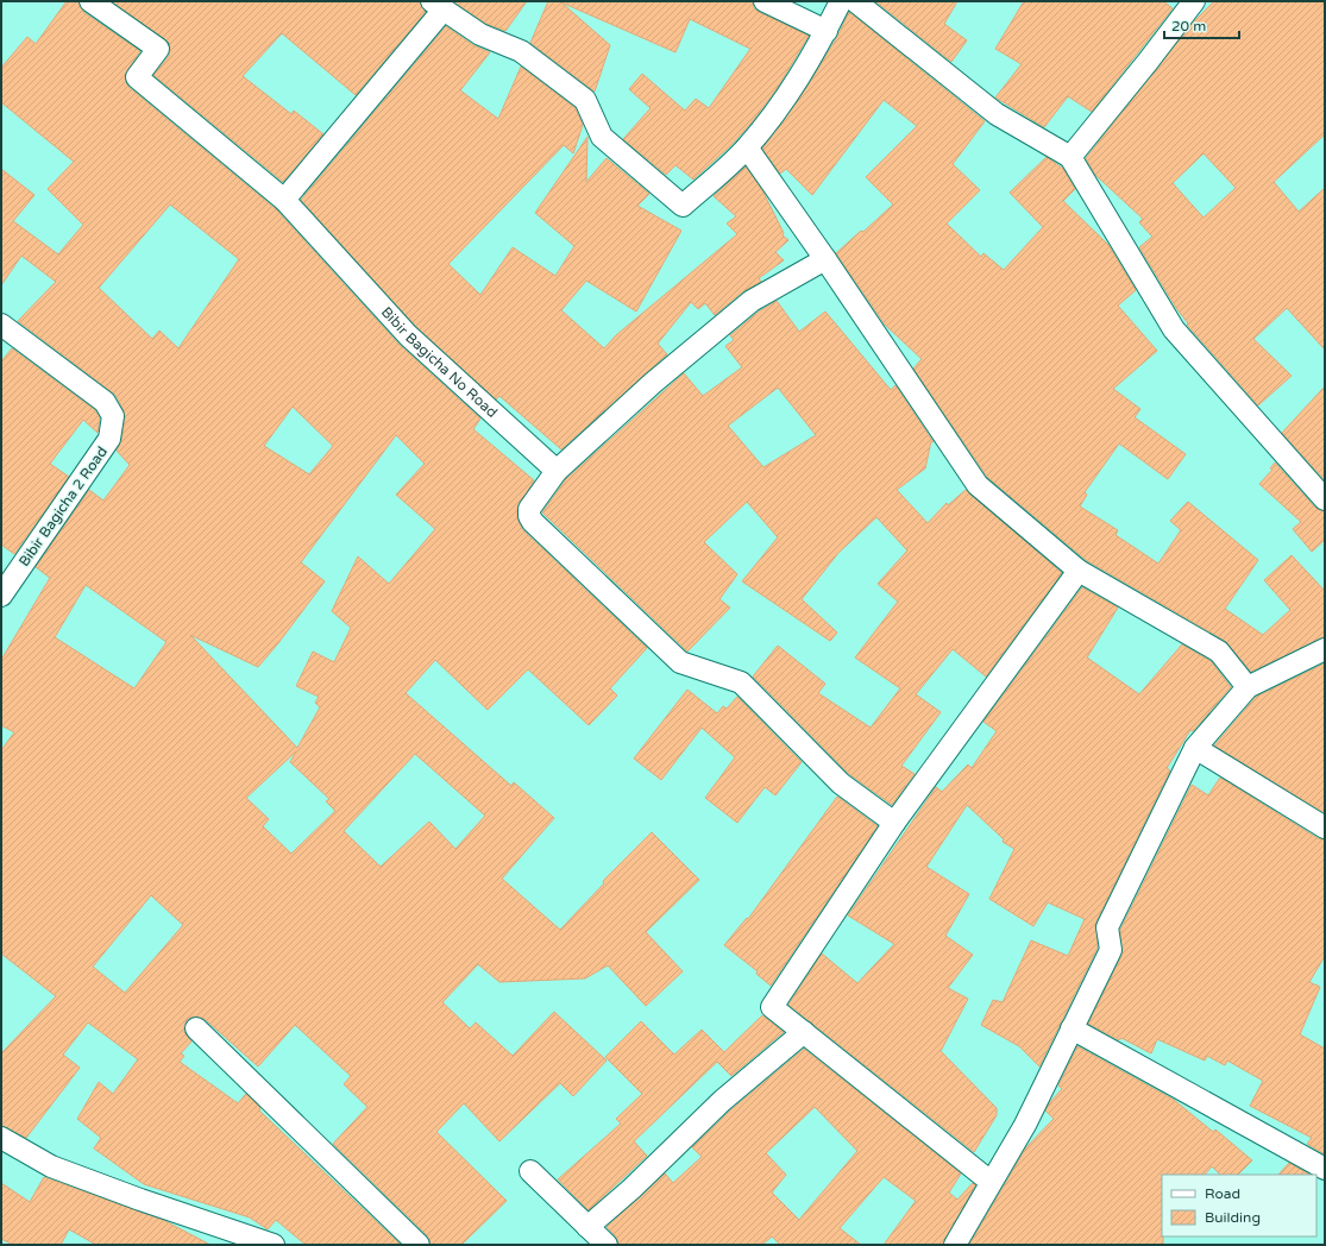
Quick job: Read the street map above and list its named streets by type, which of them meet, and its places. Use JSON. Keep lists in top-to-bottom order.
{
  "streets": {
    "street": ["Bibir Bagicha No Road", "Bibir Bagicha 2 Road"]
  },
  "legend": ["Road", "Building"],
  "scale_bar": "20 m"
}
